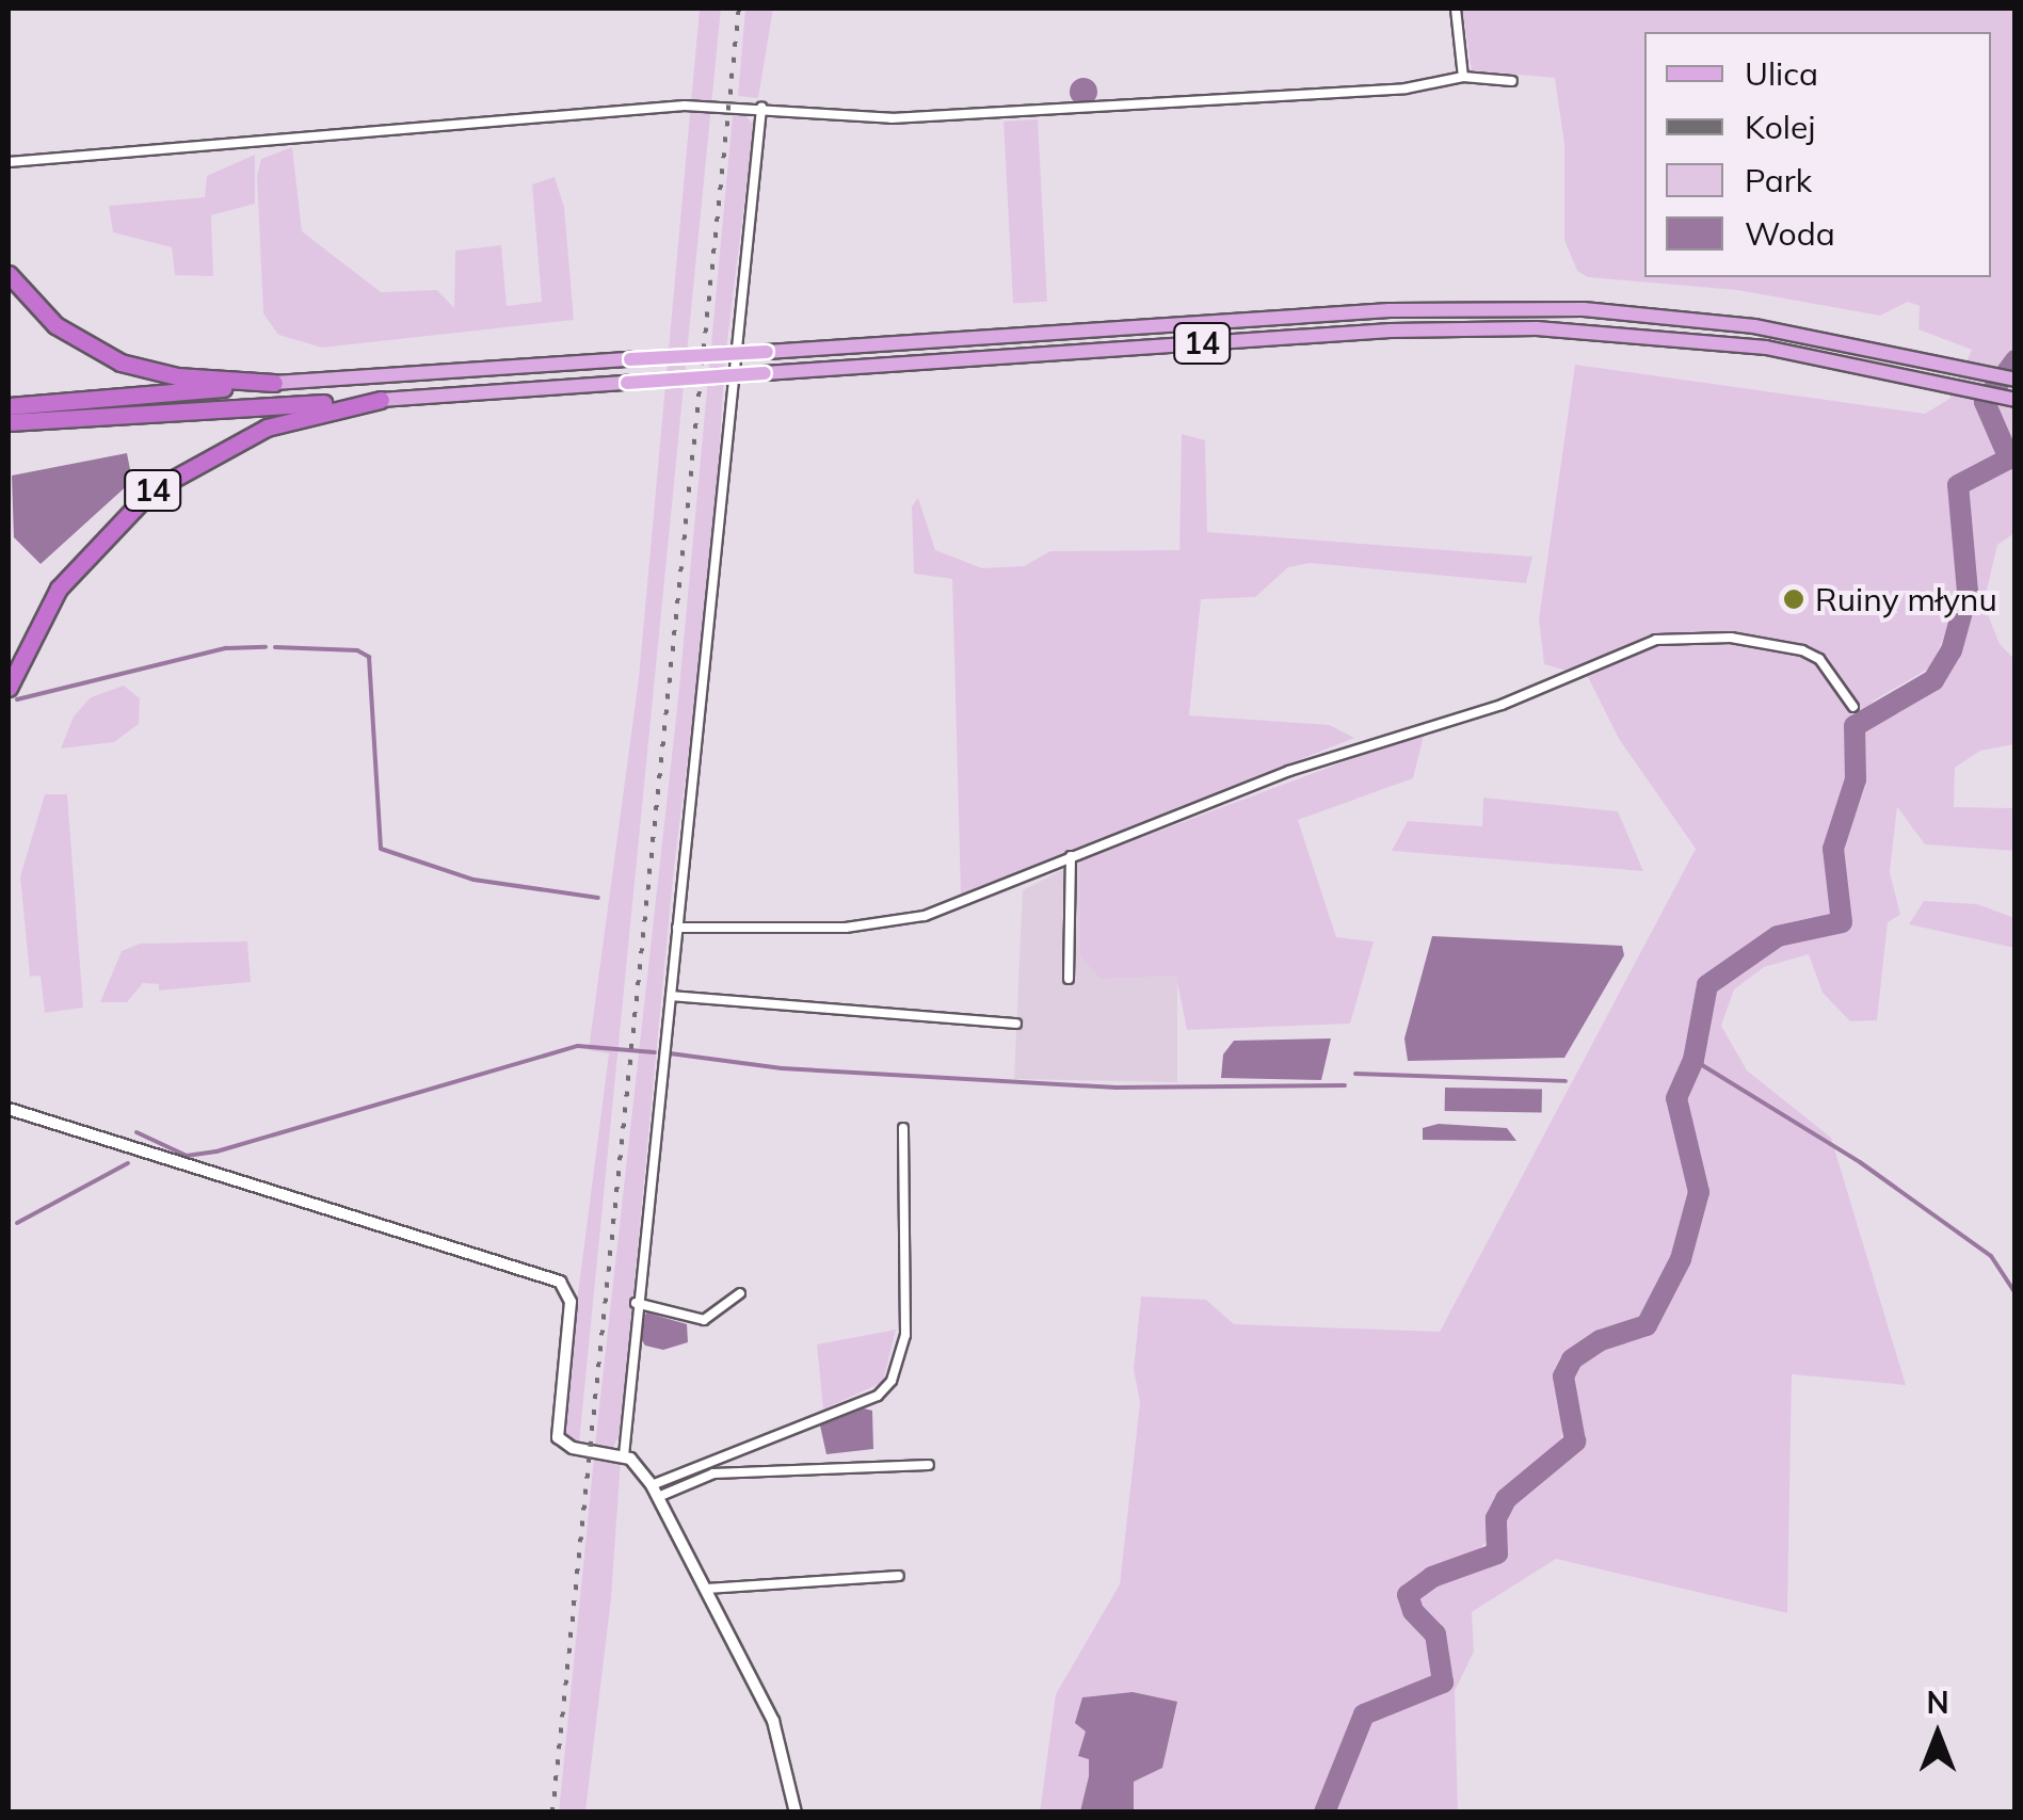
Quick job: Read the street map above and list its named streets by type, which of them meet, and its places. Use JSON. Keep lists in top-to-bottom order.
{
  "streets": {
    "highway": ["14"]
  },
  "places": ["Ruiny młynu"],
  "legend": [
    "Ulica",
    "Kolej",
    "Park",
    "Woda"
  ],
  "north": "top"
}
